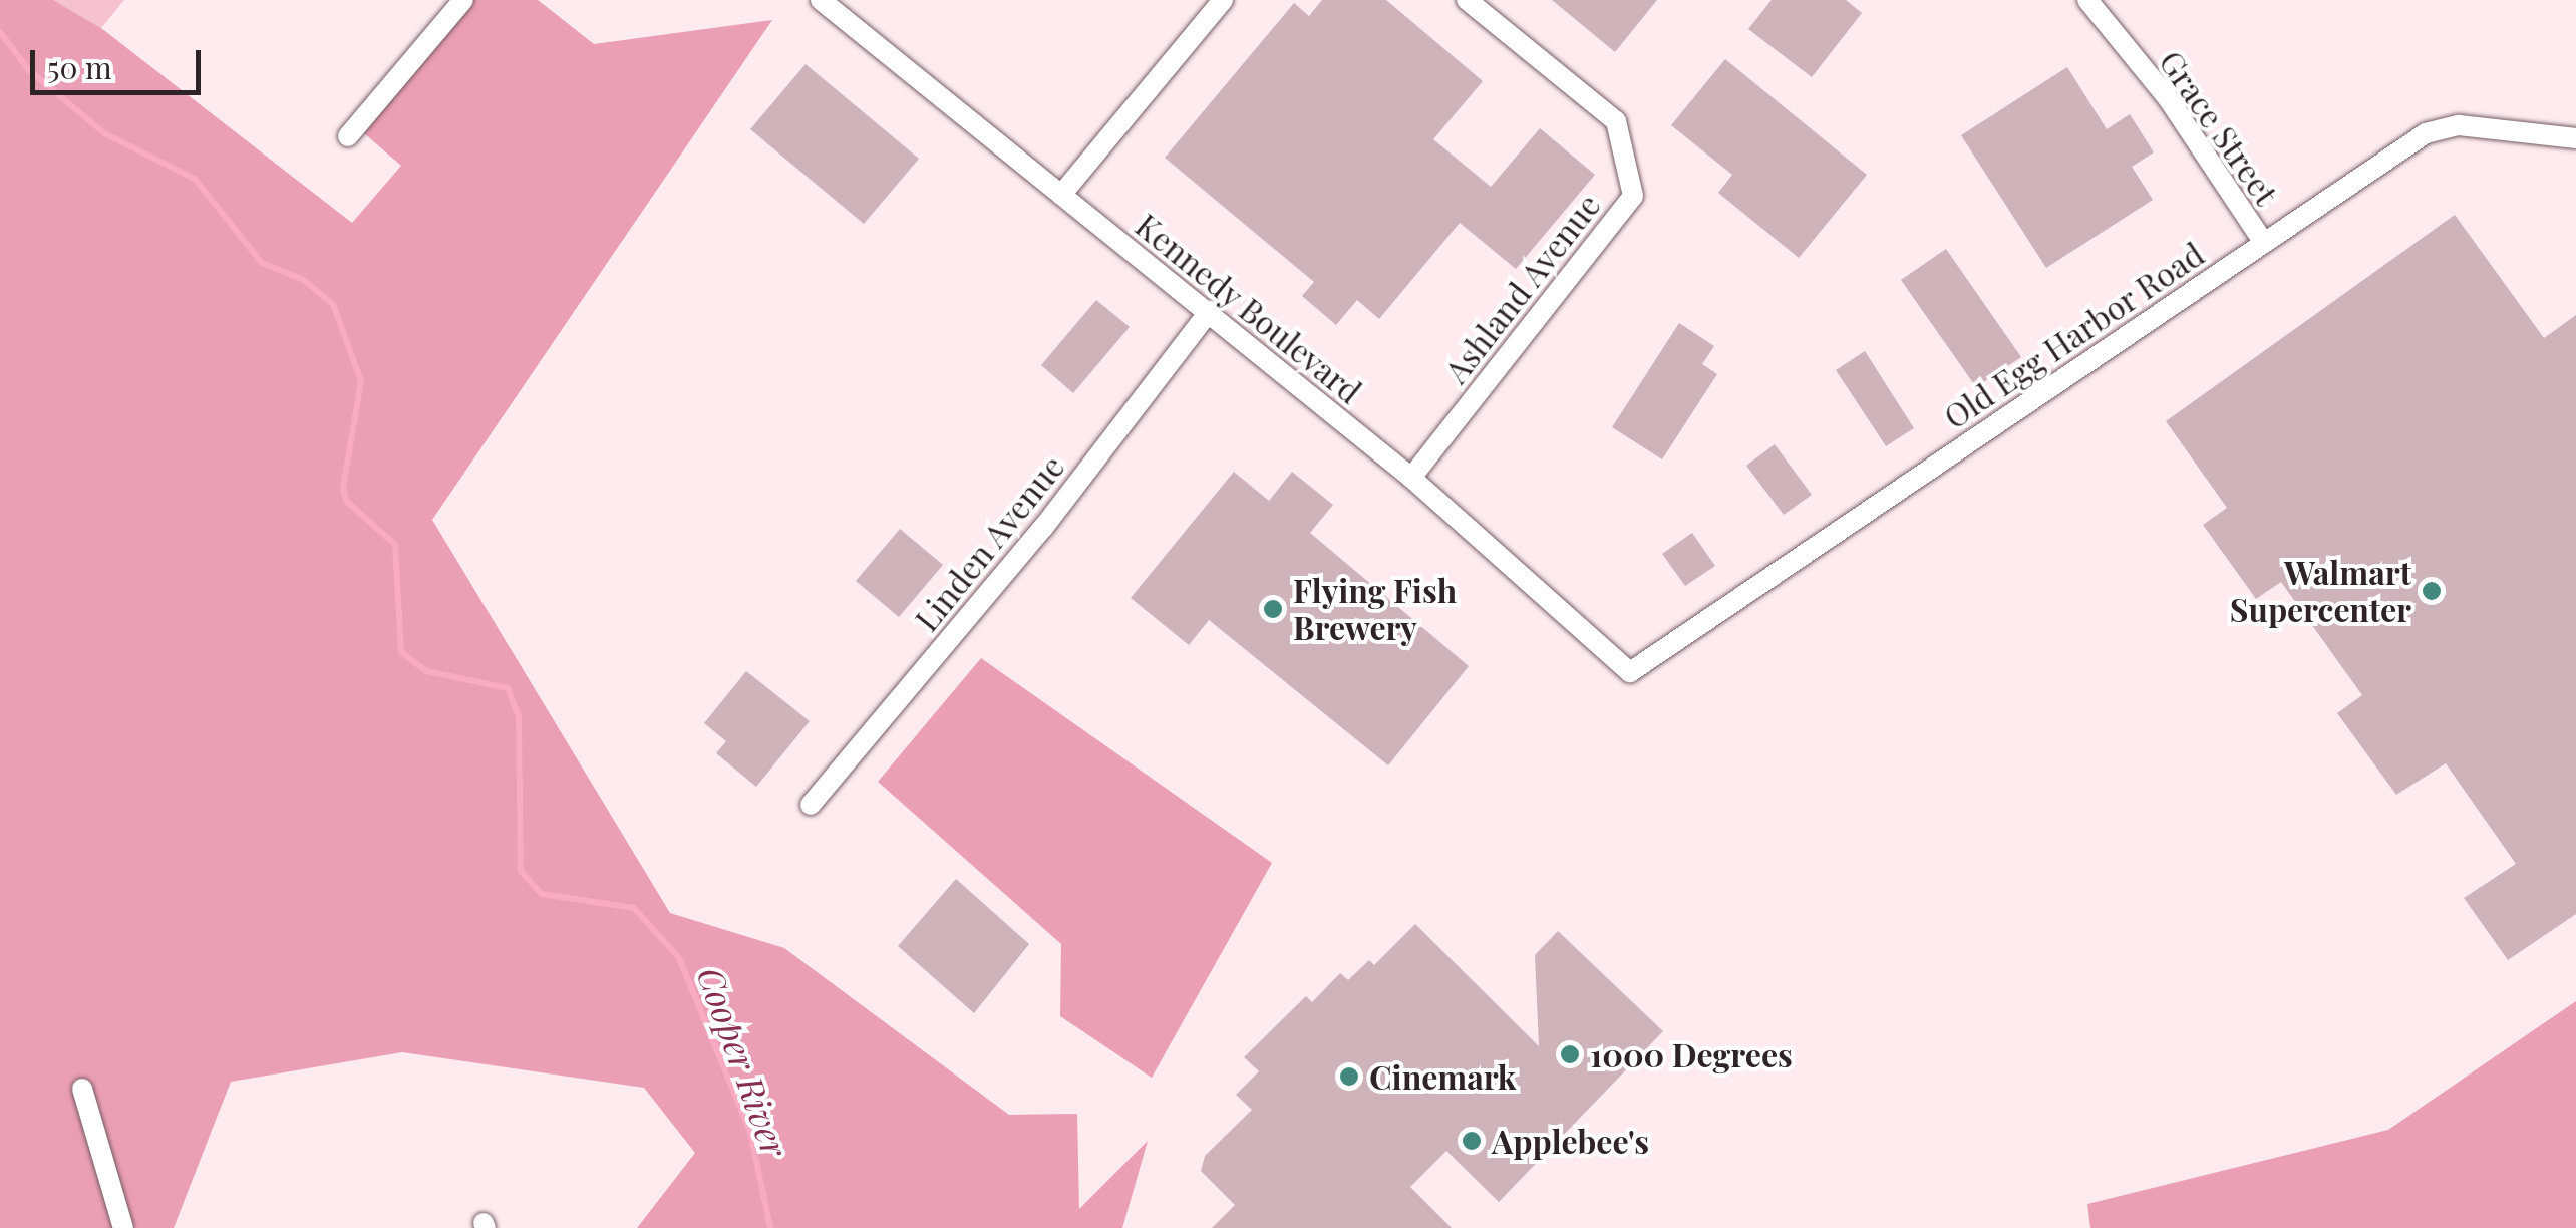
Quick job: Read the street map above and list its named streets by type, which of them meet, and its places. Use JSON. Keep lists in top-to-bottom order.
{
  "streets": {
    "street": [
      "Grace Street",
      "Ashland Avenue",
      "Kennedy Boulevard",
      "Old Egg Harbor Road",
      "Linden Avenue"
    ]
  },
  "crossings": [
    ["Grace Street", "Old Egg Harbor Road"],
    ["Ashland Avenue", "Kennedy Boulevard"],
    ["Kennedy Boulevard", "Old Egg Harbor Road"],
    ["Kennedy Boulevard", "Linden Avenue"]
  ],
  "water": ["Cooper River"],
  "places": [
    "Walmart Supercenter",
    "Flying Fish Brewery",
    "1000 Degrees",
    "Cinemark",
    "Applebee's"
  ],
  "scale_bar": "50 m"
}
